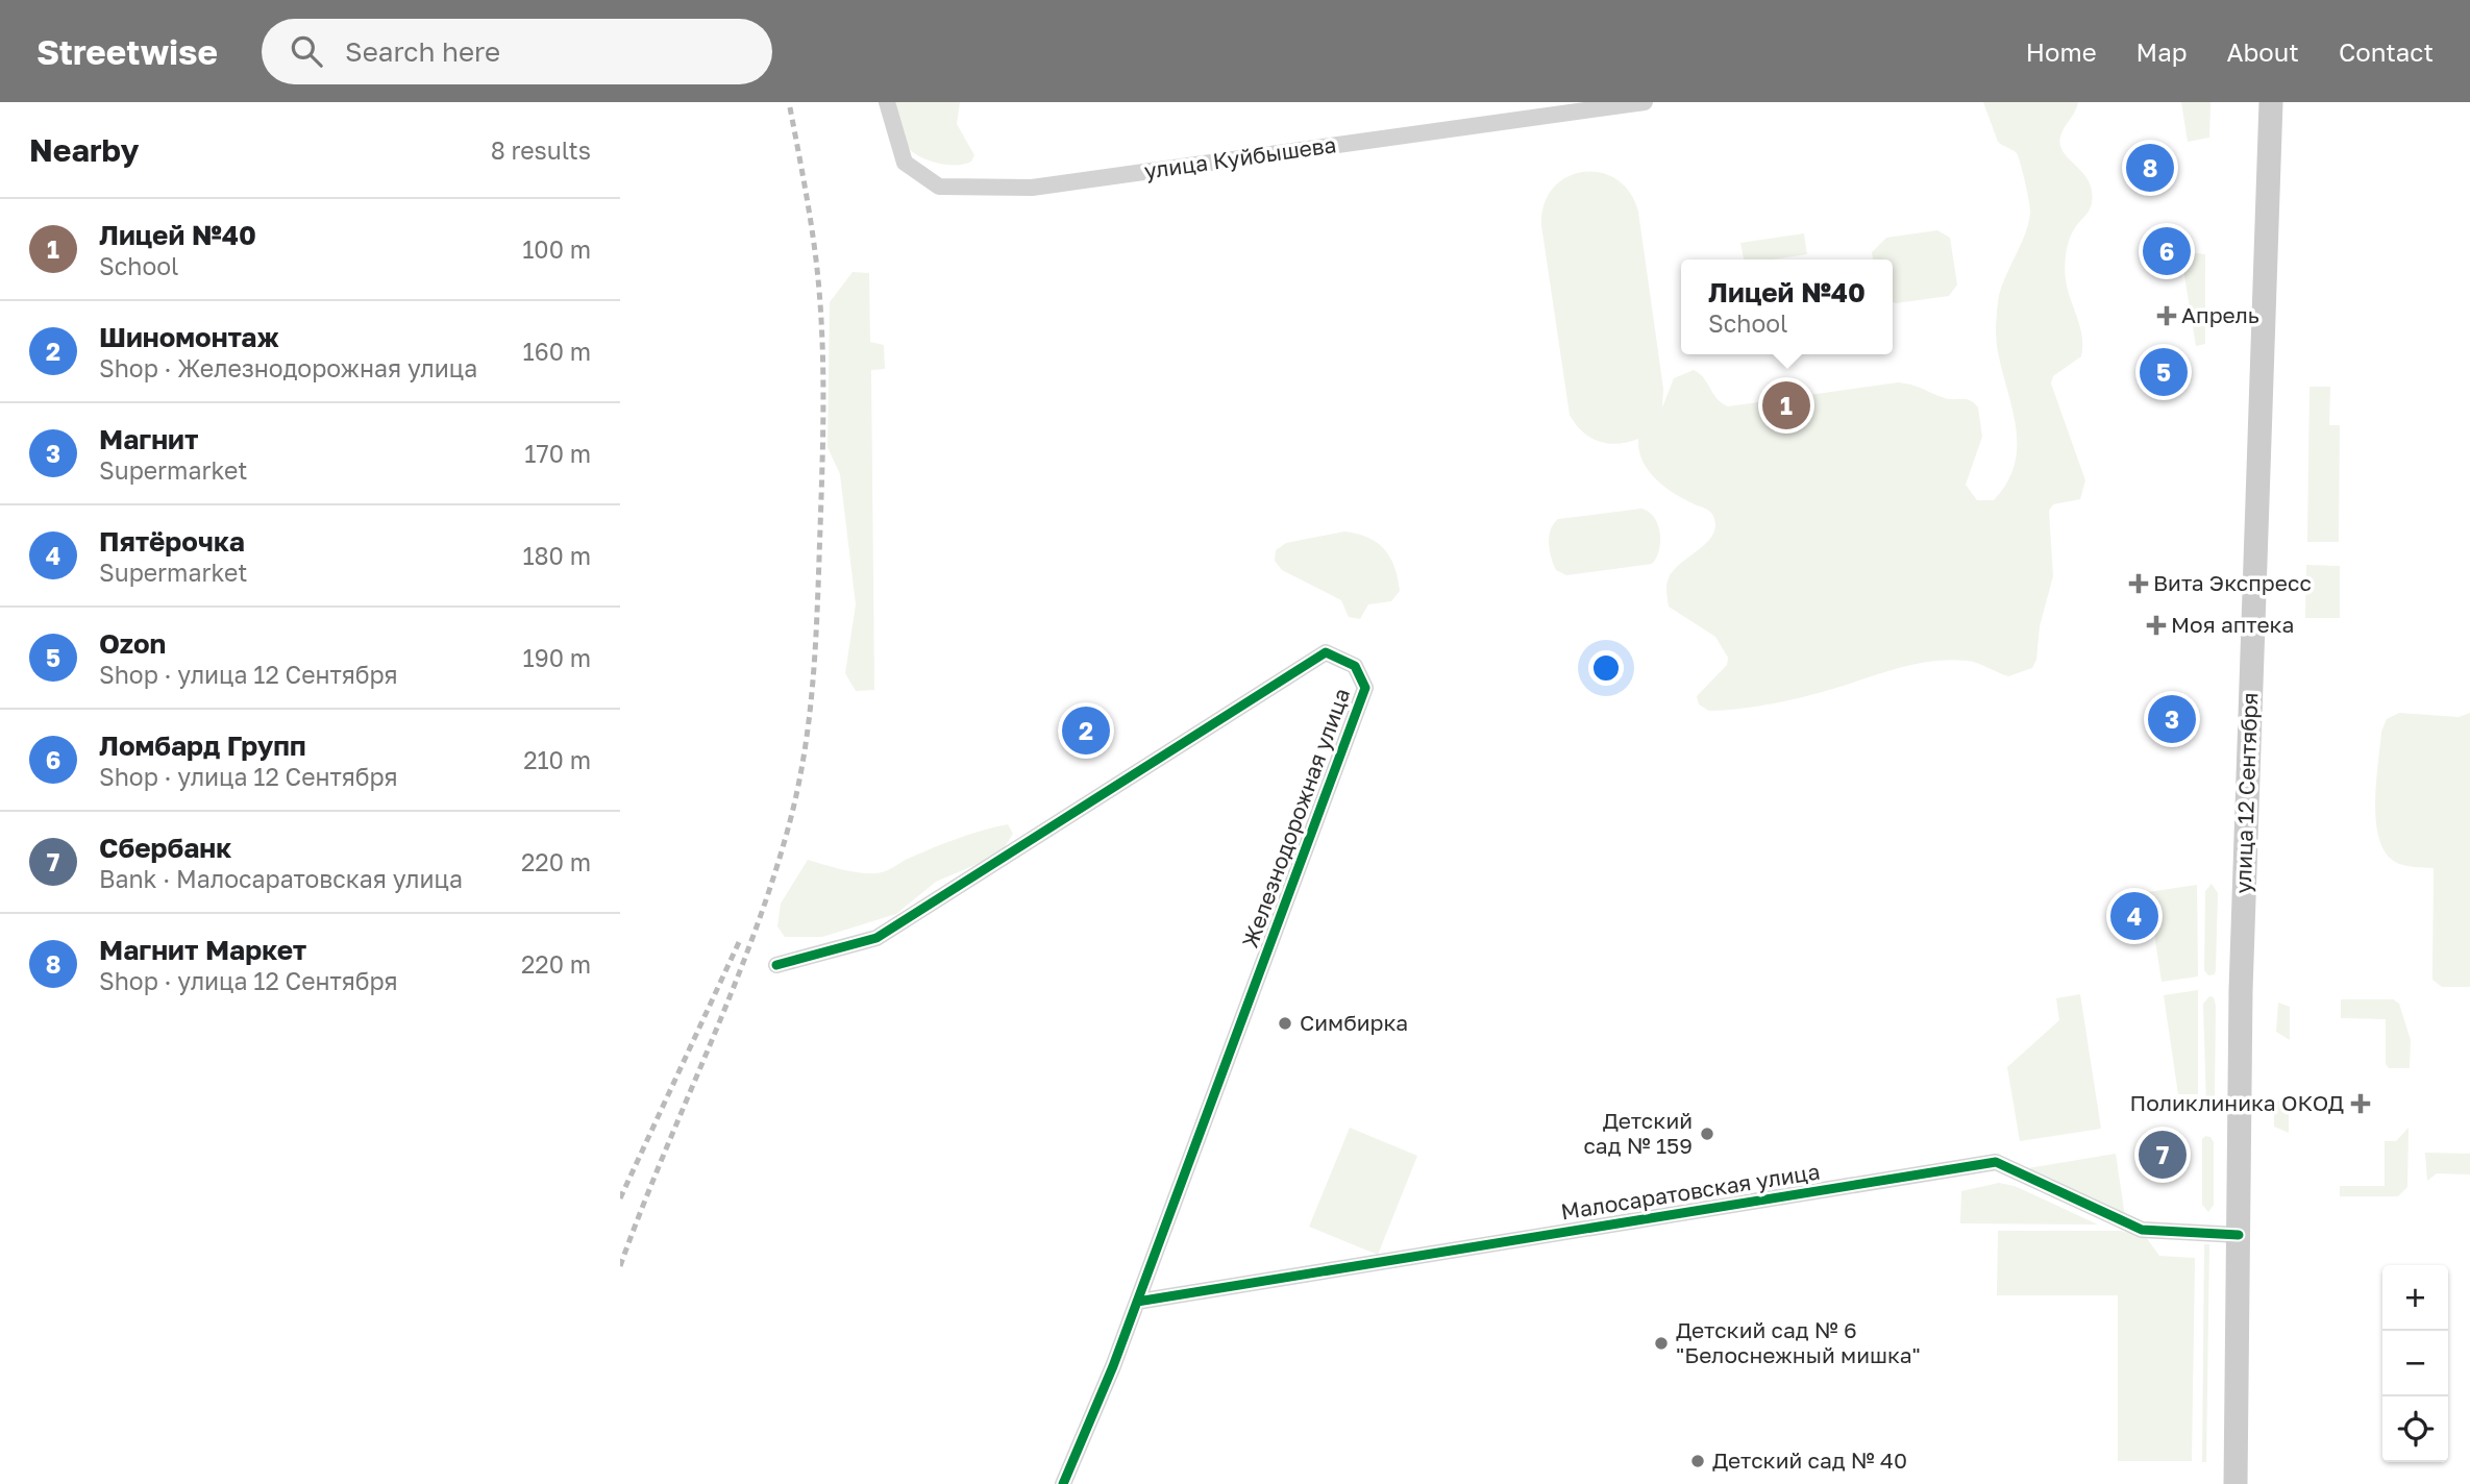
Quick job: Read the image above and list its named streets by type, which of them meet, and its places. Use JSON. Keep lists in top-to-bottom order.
{
  "streets": {
    "main road": ["улица 12 Сентября"],
    "street": ["улица Куйбышева", "Железнодорожная улица", "Малосаратовская улица"]
  },
  "crossings": [
    ["улица 12 Сентября", "Малосаратовская улица"],
    ["Железнодорожная улица", "Малосаратовская улица"]
  ],
  "places": {
    "health": [
      "Апрель",
      "Вита Экспресс",
      "Моя аптека",
      "Поликлиника ОКОД"
    ],
    "other": [
      "Симбирка",
      "Детский сад № 159",
      "Детский сад № 6 \"Белоснежный мишка\"",
      "Детский сад № 40"
    ]
  },
  "page": {
    "header": "Streetwise",
    "search": "Search here",
    "nav": [
      "Home",
      "Map",
      "About",
      "Contact"
    ],
    "heading": ["Nearby", "8 results"],
    "pins": [
      "8",
      "6",
      "5",
      "1",
      "3",
      "2",
      "4",
      "7"
    ],
    "list": [
      {
        "mark": "1",
        "name": "Лицей №40",
        "note": "School",
        "value": "100 m"
      },
      {
        "mark": "2",
        "name": "Шиномонтаж",
        "note": "Shop · Железнодорожная улица",
        "value": "160 m"
      },
      {
        "mark": "3",
        "name": "Магнит",
        "note": "Supermarket",
        "value": "170 m"
      },
      {
        "mark": "4",
        "name": "Пятёрочка",
        "note": "Supermarket",
        "value": "180 m"
      },
      {
        "mark": "5",
        "name": "Ozon",
        "note": "Shop · улица 12 Сентября",
        "value": "190 m"
      },
      {
        "mark": "6",
        "name": "Ломбард Групп",
        "note": "Shop · улица 12 Сентября",
        "value": "210 m"
      },
      {
        "mark": "7",
        "name": "Сбербанк",
        "note": "Bank · Малосаратовская улица",
        "value": "220 m"
      },
      {
        "mark": "8",
        "name": "Магнит Маркет",
        "note": "Shop · улица 12 Сентября",
        "value": "220 m"
      }
    ],
    "popup": ["Лицей №40", "School"],
    "map_buttons": ["+", "−"]
  }
}
